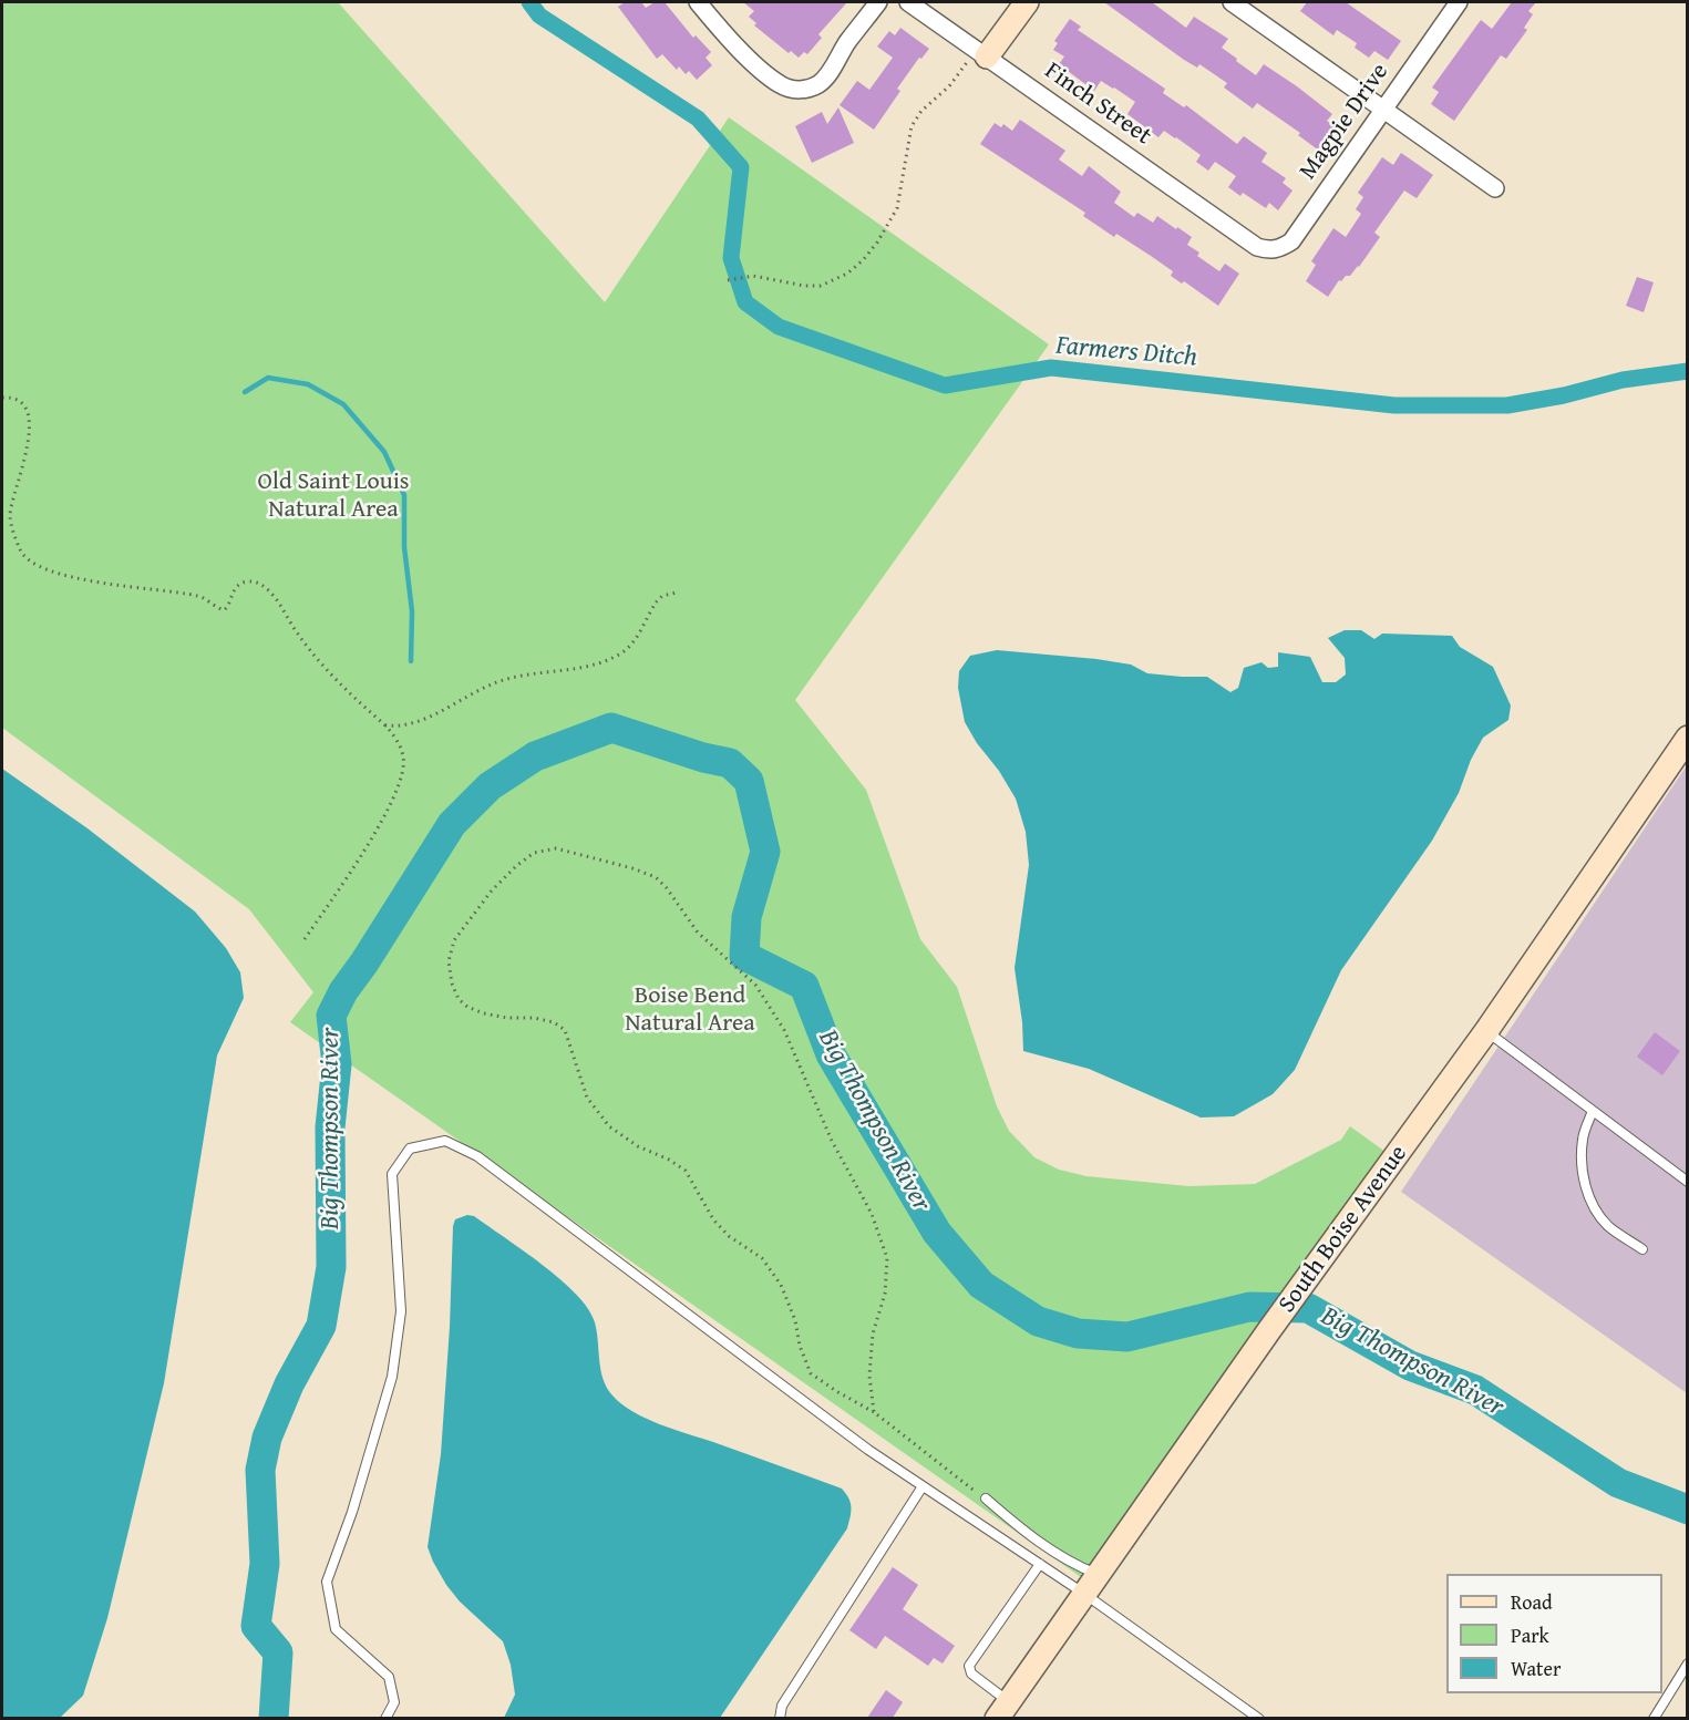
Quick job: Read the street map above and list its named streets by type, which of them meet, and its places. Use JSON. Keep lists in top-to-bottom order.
{
  "streets": {
    "main road": ["South Boise Avenue"],
    "street": ["Finch Street", "Magpie Drive"]
  },
  "crossings": [
    ["Finch Street", "Magpie Drive"]
  ],
  "water": ["Farmers Ditch", "Big Thompson River"],
  "parks": ["Old Saint Louis Natural Area", "Boise Bend Natural Area"],
  "legend": ["Road", "Park", "Water"]
}
